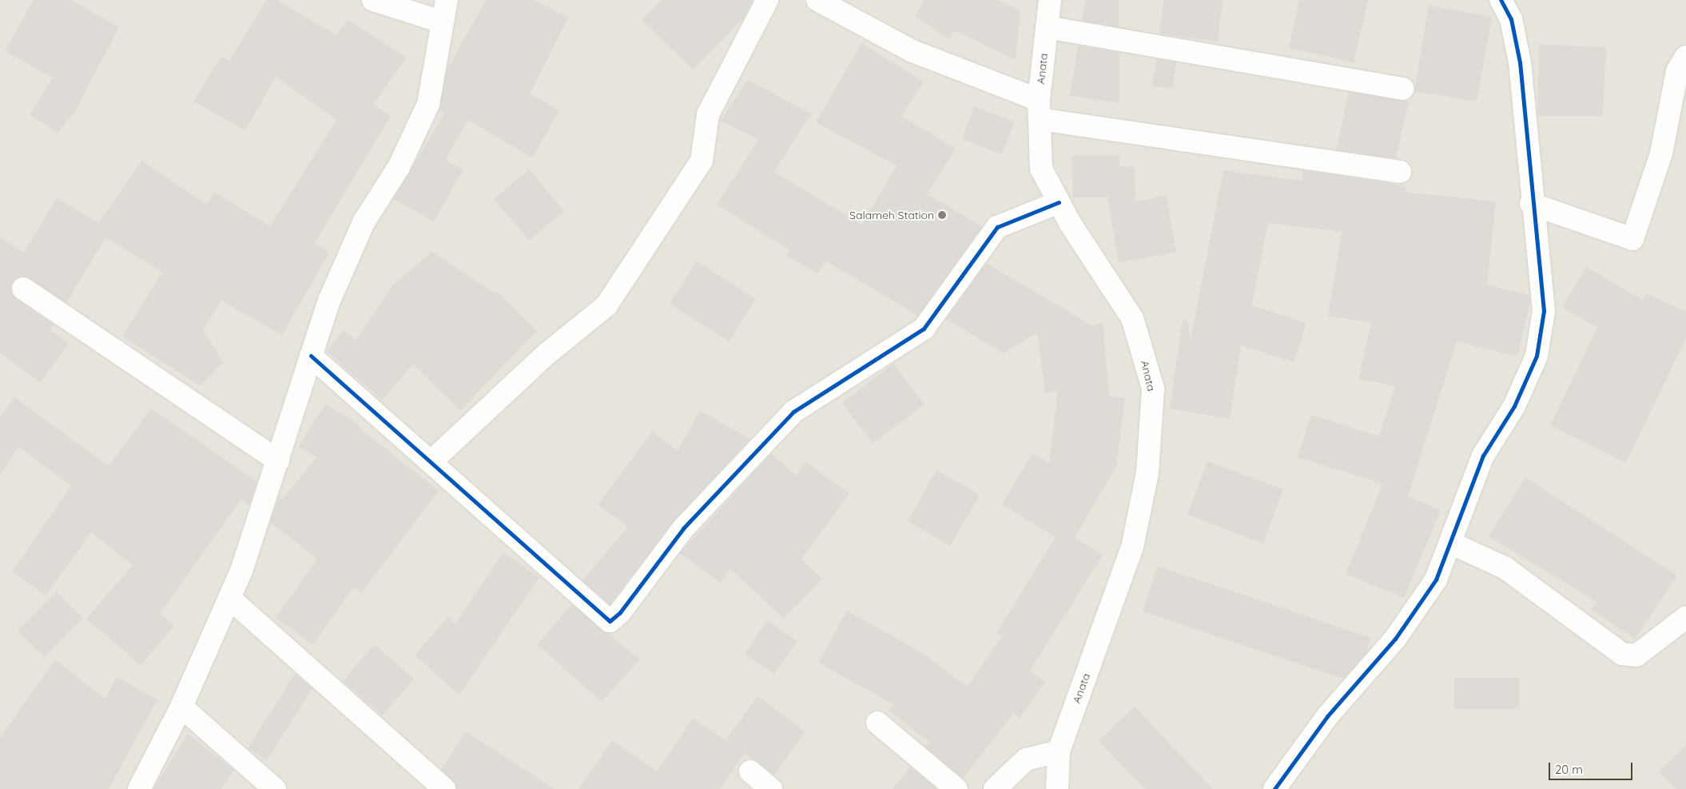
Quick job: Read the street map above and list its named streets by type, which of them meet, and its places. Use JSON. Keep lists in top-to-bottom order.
{
  "streets": {
    "street": ["Anata"]
  },
  "places": ["Salameh Station"],
  "scale_bar": "20 m"
}
